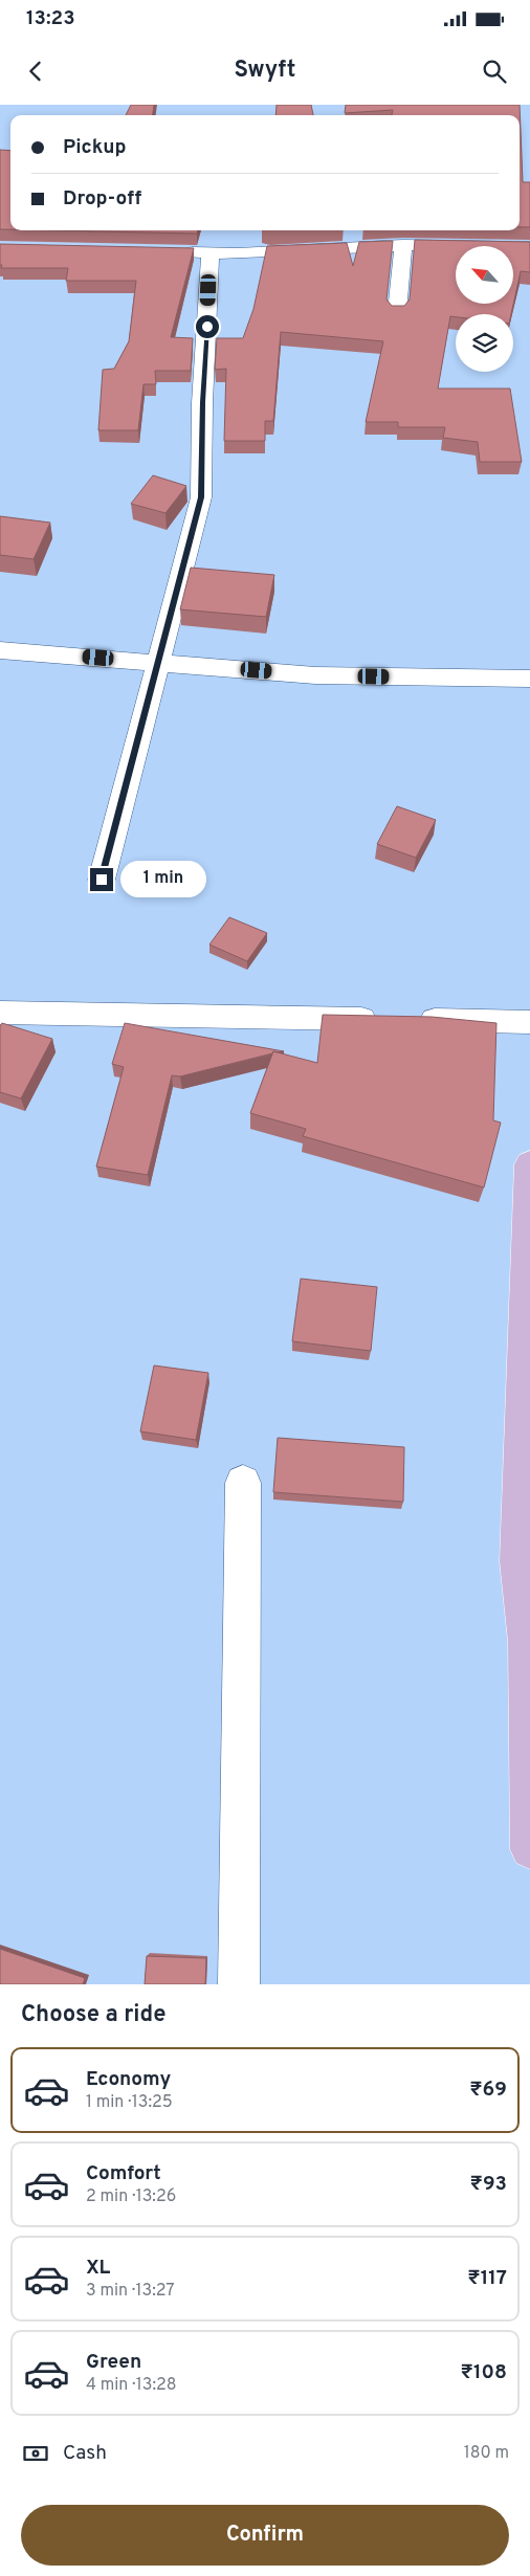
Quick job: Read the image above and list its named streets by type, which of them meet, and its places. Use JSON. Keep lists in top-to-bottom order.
{
  "north": "top left",
  "page": {
    "status": "13:23",
    "header": "Swyft",
    "banner": ["Pickup", "Drop-off"],
    "bubble": "1 min",
    "heading": "Choose a ride",
    "list": [
      {
        "name": "Economy",
        "note": "1 min · 13:25",
        "value": "₹69"
      },
      {
        "name": "Comfort",
        "note": "2 min · 13:26",
        "value": "₹93"
      },
      {
        "name": "XL",
        "note": "3 min · 13:27",
        "value": "₹117"
      },
      {
        "name": "Green",
        "note": "4 min · 13:28",
        "value": "₹108"
      }
    ],
    "pay": ["Cash", "180 m"],
    "buttons": "Confirm"
  }
}
